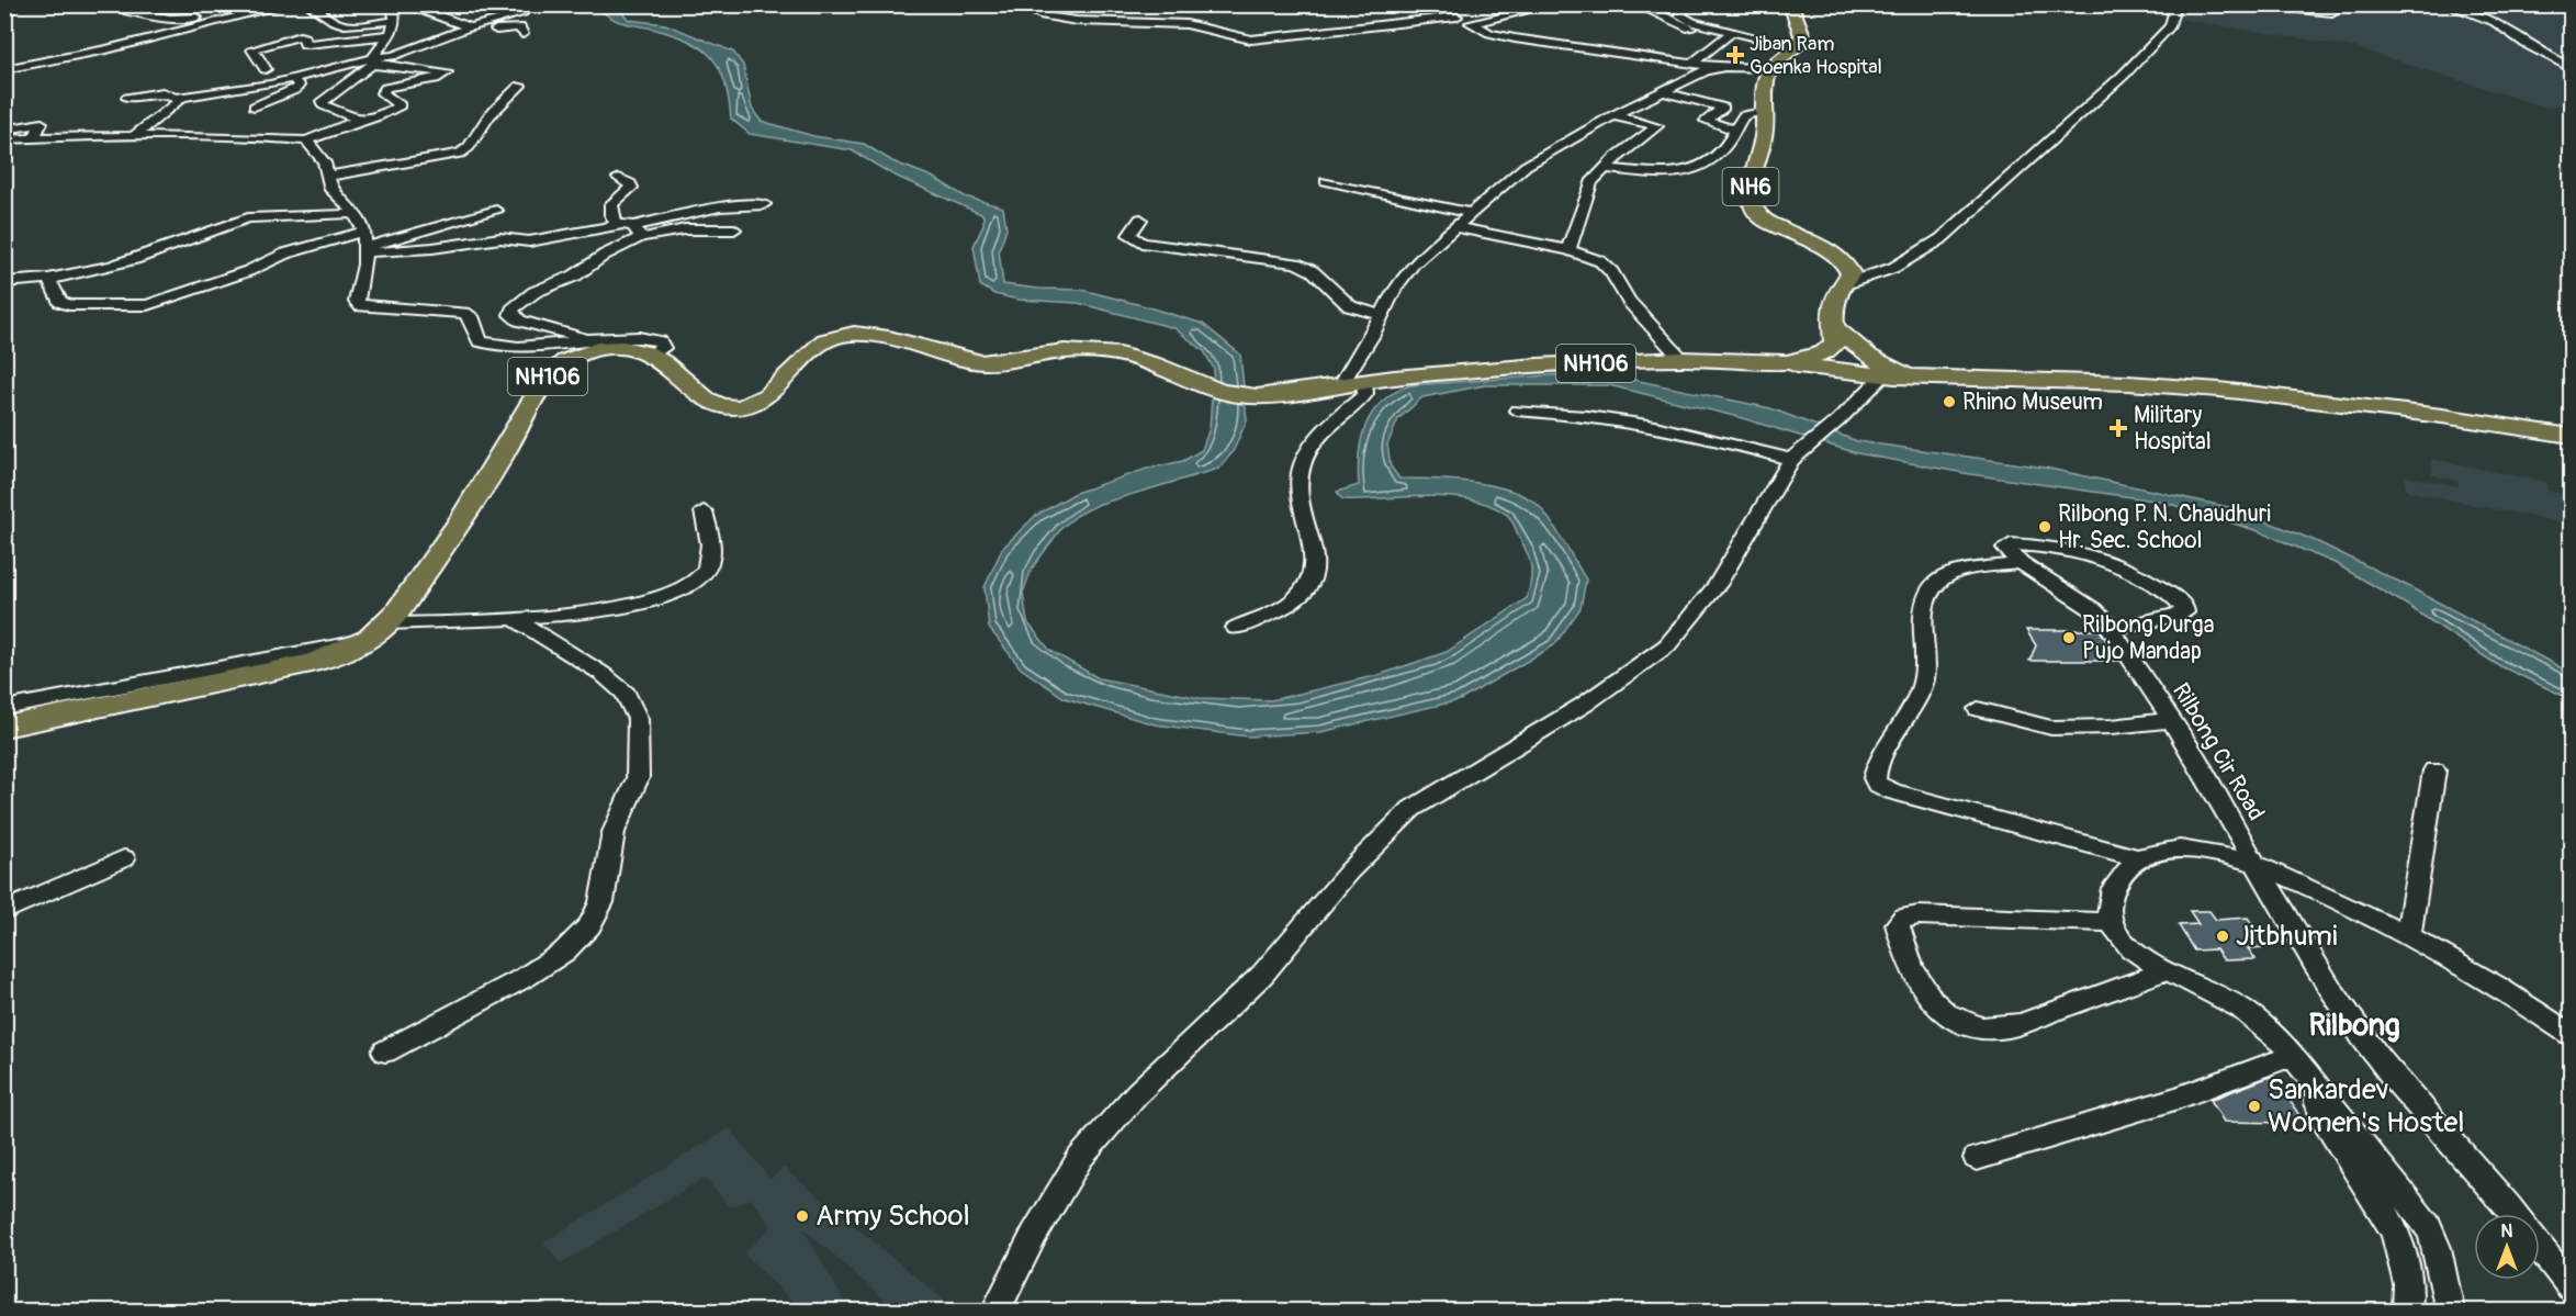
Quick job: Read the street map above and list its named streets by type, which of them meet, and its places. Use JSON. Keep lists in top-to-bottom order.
{
  "streets": {
    "highway": ["NH6", "NH106"],
    "street": ["Rilbong Cir Road"]
  },
  "districts": ["Rilbong"],
  "places": {
    "health": ["Jiban Ram Goenka Hospital", "Military Hospital"],
    "other": [
      "Rhino Museum",
      "Rilbong P. N. Chaudhuri Hr. Sec. School",
      "Rilbong Durga Pujo Mandap",
      "Jitbhumi",
      "Sankardev Women's Hostel",
      "Army School"
    ]
  },
  "north": "top"
}
